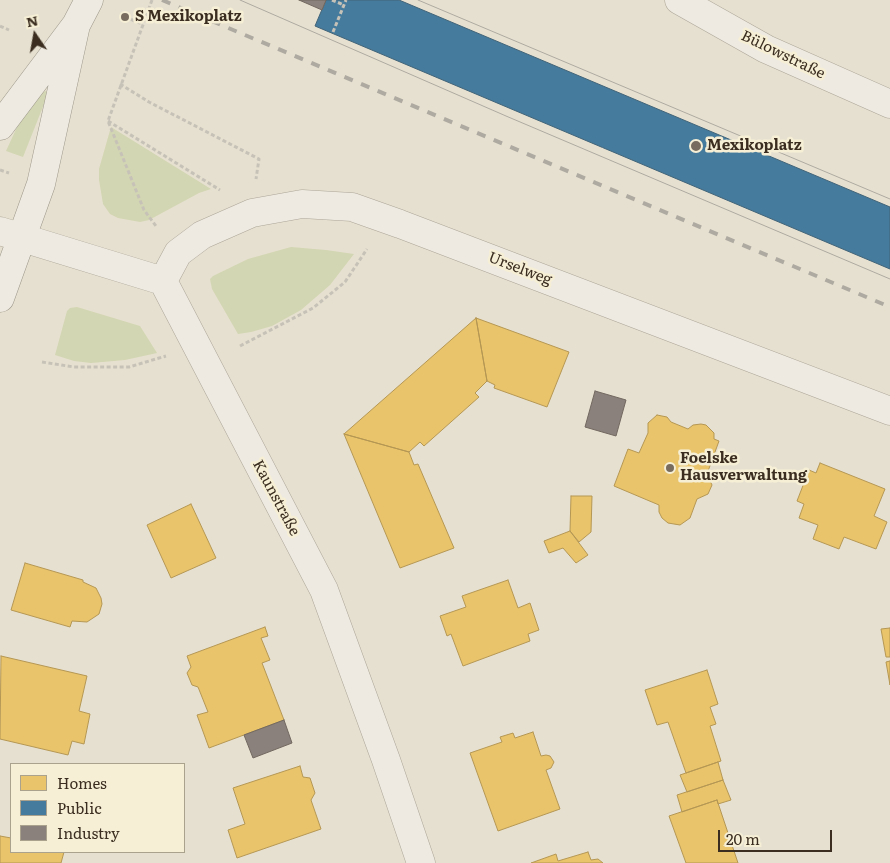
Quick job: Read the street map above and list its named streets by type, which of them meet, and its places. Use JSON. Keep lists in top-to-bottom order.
{
  "streets": {
    "street": ["Bülowstraße", "Urselweg", "Kaunstraße"]
  },
  "crossings": [
    ["Urselweg", "Kaunstraße"]
  ],
  "places": ["S Mexikoplatz", "Mexikoplatz", "Foelske Hausverwaltung"],
  "legend": ["Homes", "Public", "Industry"],
  "scale_bar": "20 m",
  "north": "top"
}
